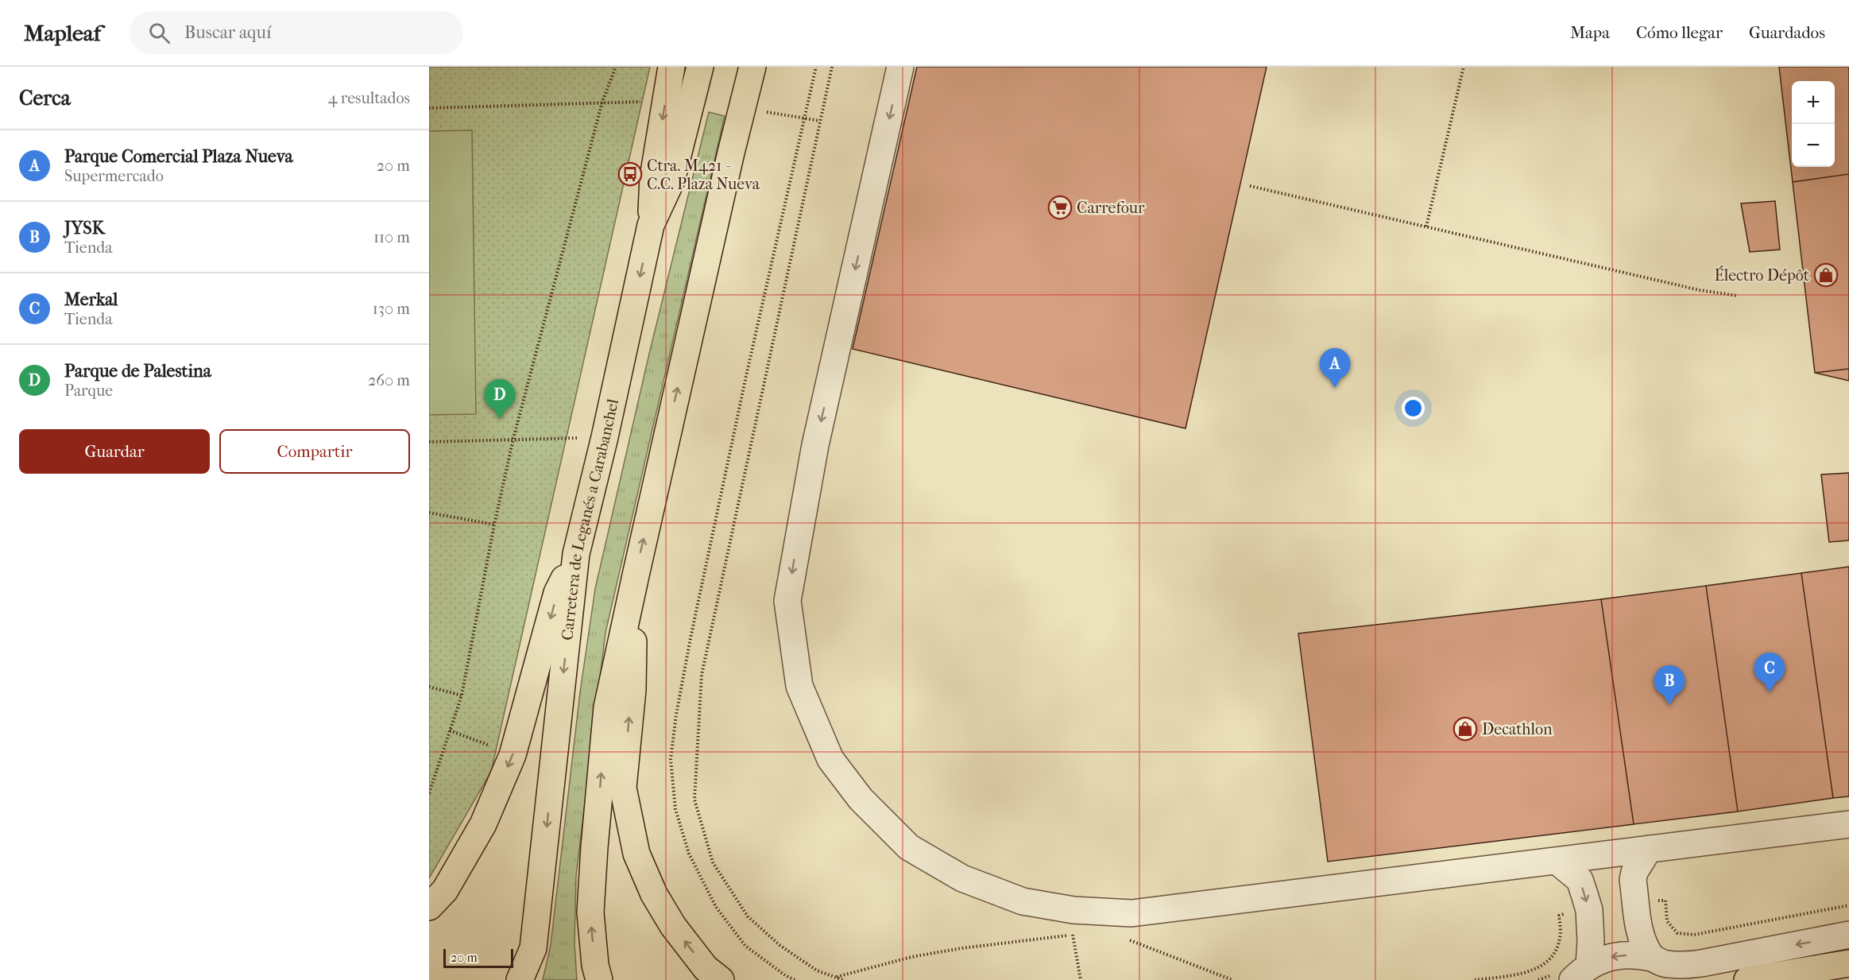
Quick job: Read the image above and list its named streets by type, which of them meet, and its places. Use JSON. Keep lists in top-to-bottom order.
{
  "streets": {
    "main road": ["Carretera de Leganés a Carabanchel"]
  },
  "places": {
    "bus stop": ["Ctra. M421 - C.C. Plaza Nueva"],
    "supermarket": ["Carrefour"],
    "shop": ["Électro Dépôt", "Decathlon"]
  },
  "scale_bar": "20 m",
  "page": {
    "header": "Mapleaf",
    "search": "Buscar aquí",
    "nav": ["Mapa", "Cómo llegar", "Guardados"],
    "heading": ["Cerca", "4 resultados"],
    "map_buttons": ["+", "−"],
    "list": [
      {
        "mark": "A",
        "name": "Parque Comercial Plaza Nueva",
        "note": "Supermercado",
        "value": "20 m"
      },
      {
        "mark": "B",
        "name": "JYSK",
        "note": "Tienda",
        "value": "110 m"
      },
      {
        "mark": "C",
        "name": "Merkal",
        "note": "Tienda",
        "value": "130 m"
      },
      {
        "mark": "D",
        "name": "Parque de Palestina",
        "note": "Parque",
        "value": "260 m"
      }
    ],
    "pins": [
      "A",
      "D",
      "C",
      "B"
    ],
    "buttons": ["Guardar", "Compartir"],
    "scale": "20 m"
  }
}
